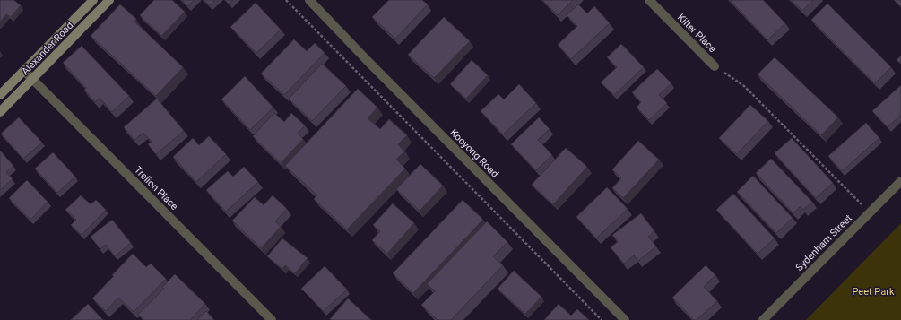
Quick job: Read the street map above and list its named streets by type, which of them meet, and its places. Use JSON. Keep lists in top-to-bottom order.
{
  "streets": {
    "main road": ["Alexander Road"],
    "street": [
      "Kilter Place",
      "Kooyong Road",
      "Trelion Place",
      "Sydenham Street"
    ]
  },
  "crossings": [
    ["Alexander Road", "Trelion Place"]
  ],
  "parks": ["Peet Park"]
}
